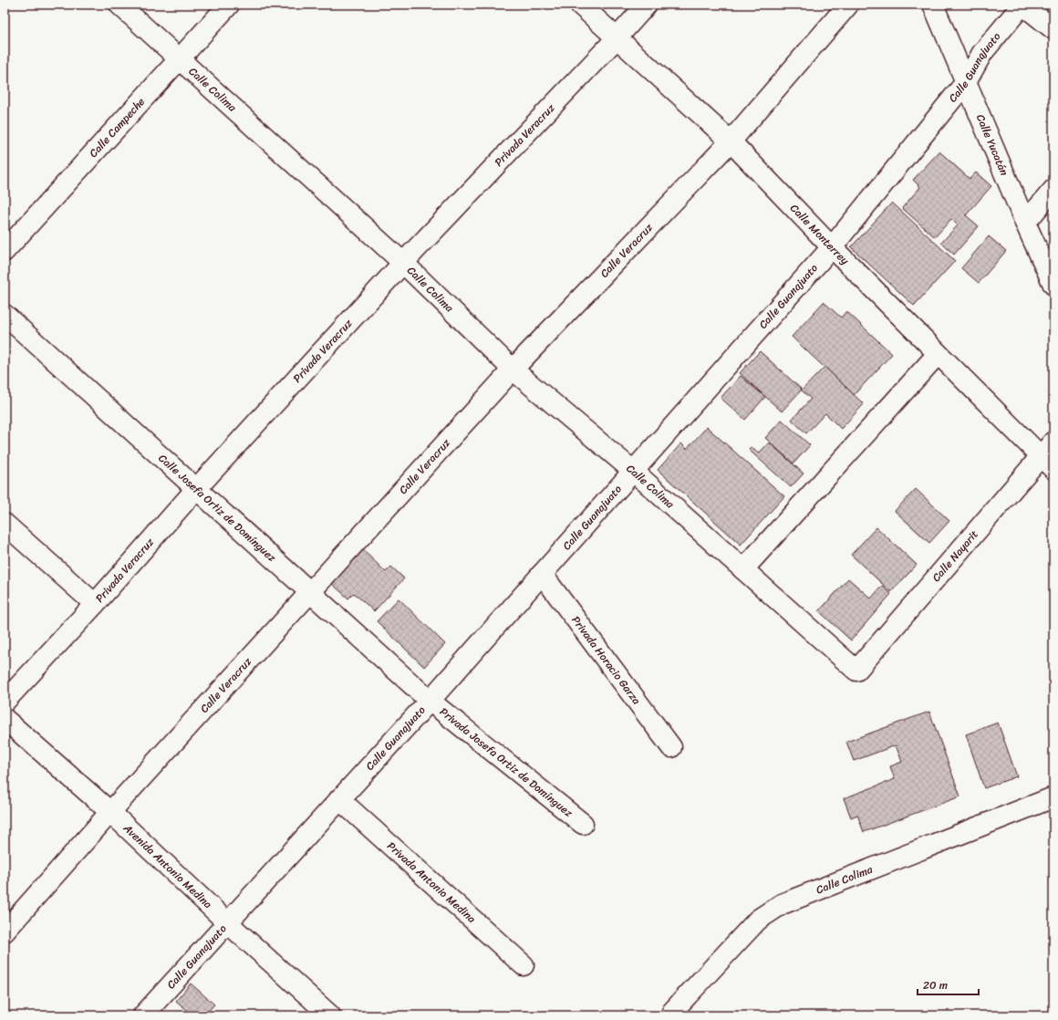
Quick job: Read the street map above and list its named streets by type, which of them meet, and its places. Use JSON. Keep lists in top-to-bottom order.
{
  "streets": {
    "street": [
      "Calle Guanajuato",
      "Calle Colima",
      "Calle Campeche",
      "Privada Veracruz",
      "Calle Yucatán",
      "Calle Monterrey",
      "Calle Veracruz",
      "Calle Josefa Ortiz de Domínguez",
      "Calle Nayarit",
      "Privada Horacio Garza",
      "Privada Josefa Ortiz de Domínguez",
      "Avenida Antonio Medina",
      "Privada Antonio Medina"
    ]
  },
  "crossings": [
    ["Calle Guanajuato", "Calle Colima"],
    ["Calle Guanajuato", "Calle Yucatán"],
    ["Calle Guanajuato", "Calle Monterrey"],
    ["Calle Guanajuato", "Calle Josefa Ortiz de Domínguez"],
    ["Calle Guanajuato", "Privada Horacio Garza"],
    ["Calle Guanajuato", "Privada Josefa Ortiz de Domínguez"],
    ["Calle Guanajuato", "Avenida Antonio Medina"],
    ["Calle Guanajuato", "Privada Antonio Medina"],
    ["Calle Colima", "Calle Campeche"],
    ["Calle Colima", "Privada Veracruz"],
    ["Calle Colima", "Calle Veracruz"],
    ["Calle Colima", "Calle Nayarit"],
    ["Privada Veracruz", "Calle Monterrey"],
    ["Privada Veracruz", "Calle Josefa Ortiz de Domínguez"],
    ["Calle Monterrey", "Calle Veracruz"],
    ["Calle Monterrey", "Calle Nayarit"],
    ["Calle Veracruz", "Calle Josefa Ortiz de Domínguez"],
    ["Calle Veracruz", "Avenida Antonio Medina"],
    ["Calle Josefa Ortiz de Domínguez", "Privada Josefa Ortiz de Domínguez"]
  ],
  "scale_bar": "20 m"
}
